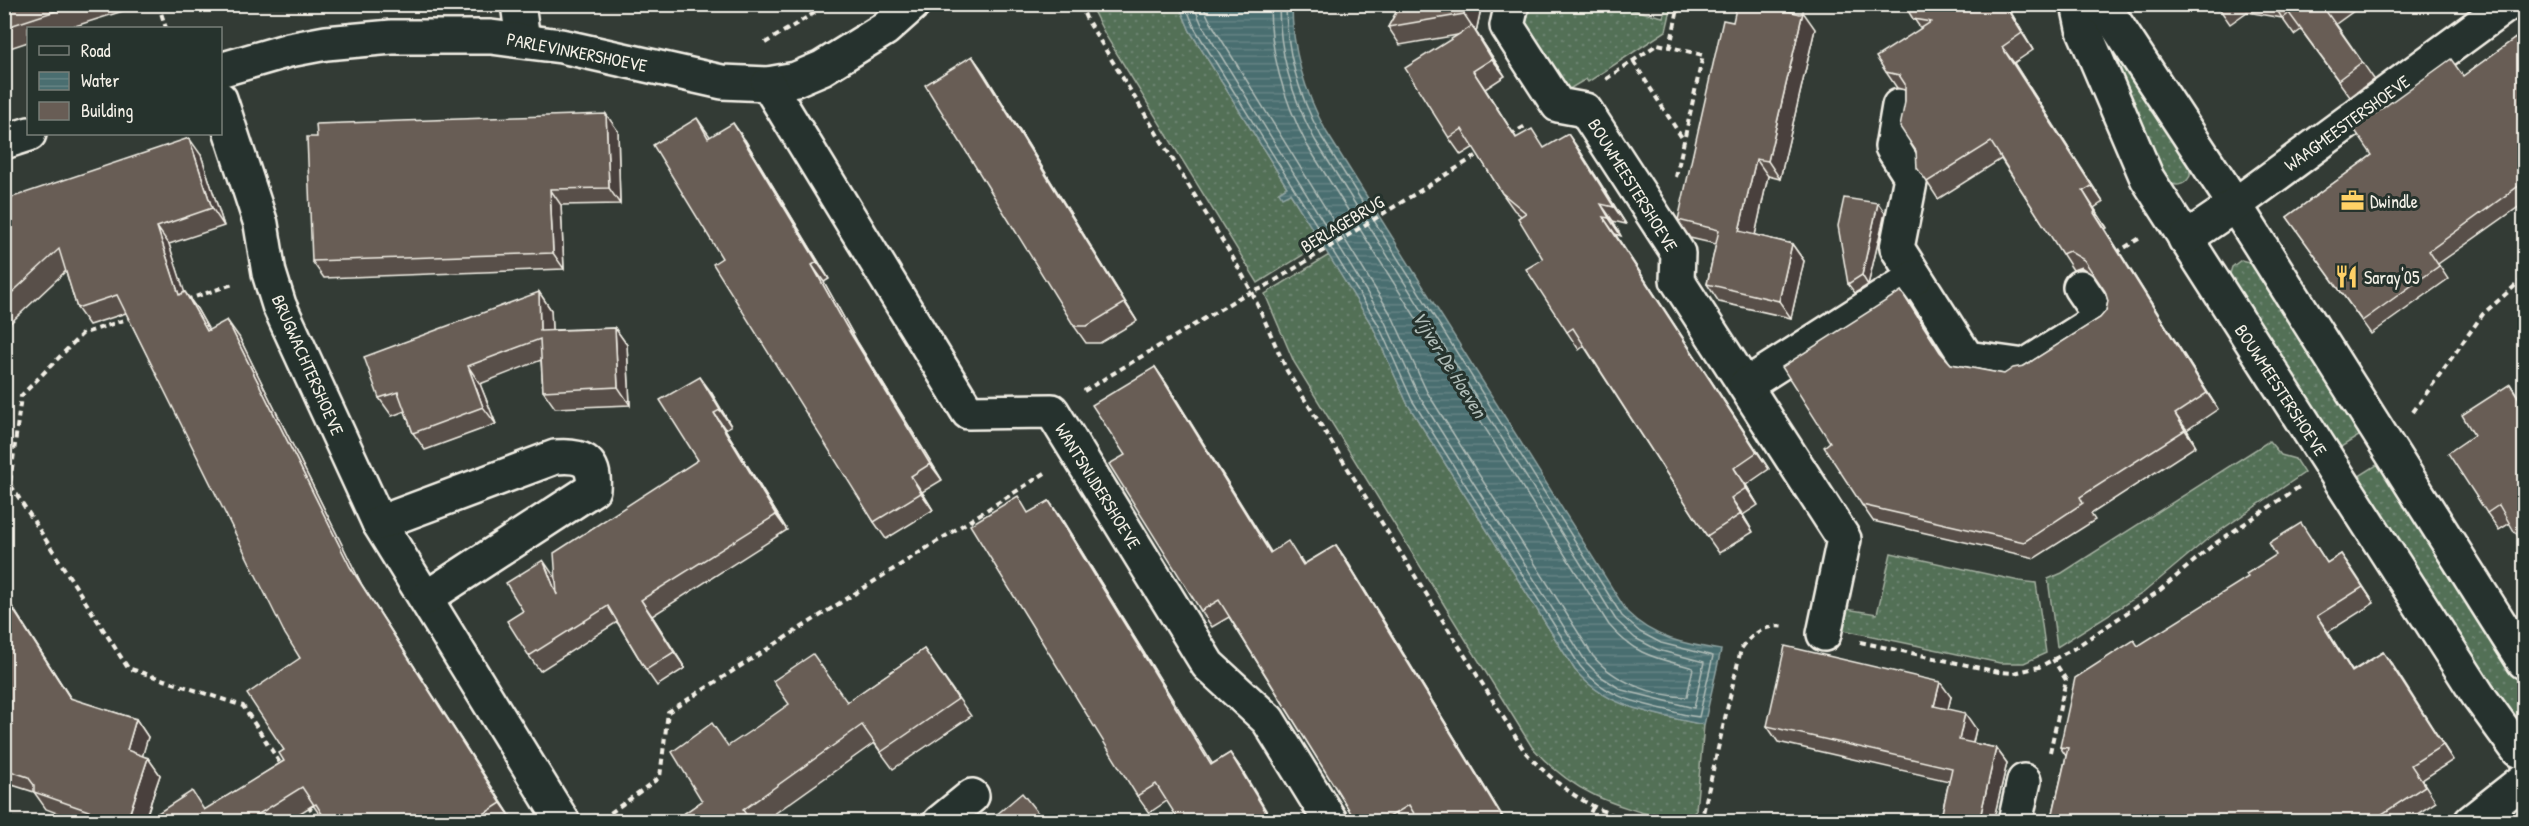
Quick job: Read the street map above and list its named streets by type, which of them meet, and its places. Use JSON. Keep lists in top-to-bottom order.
{
  "streets": {
    "street": [
      "PARLEVINKERSHOEVE",
      "WAAGMEESTERSHOEVE",
      "BOUWMEESTERSHOEVE",
      "BRUGWACHTERSHOEVE",
      "WANTSNIJDERSHOEVE"
    ],
    "path": ["BERLAGEBRUG"]
  },
  "crossings": [
    ["PARLEVINKERSHOEVE", "WANTSNIJDERSHOEVE"],
    ["WAAGMEESTERSHOEVE", "BOUWMEESTERSHOEVE"],
    ["BERLAGEBRUG", "WANTSNIJDERSHOEVE"]
  ],
  "water": ["Vijver De Hoeven"],
  "places": {
    "office": ["Dwindle"],
    "restaurant": ["Saray'05"]
  },
  "legend": ["Road", "Water", "Building"]
}
